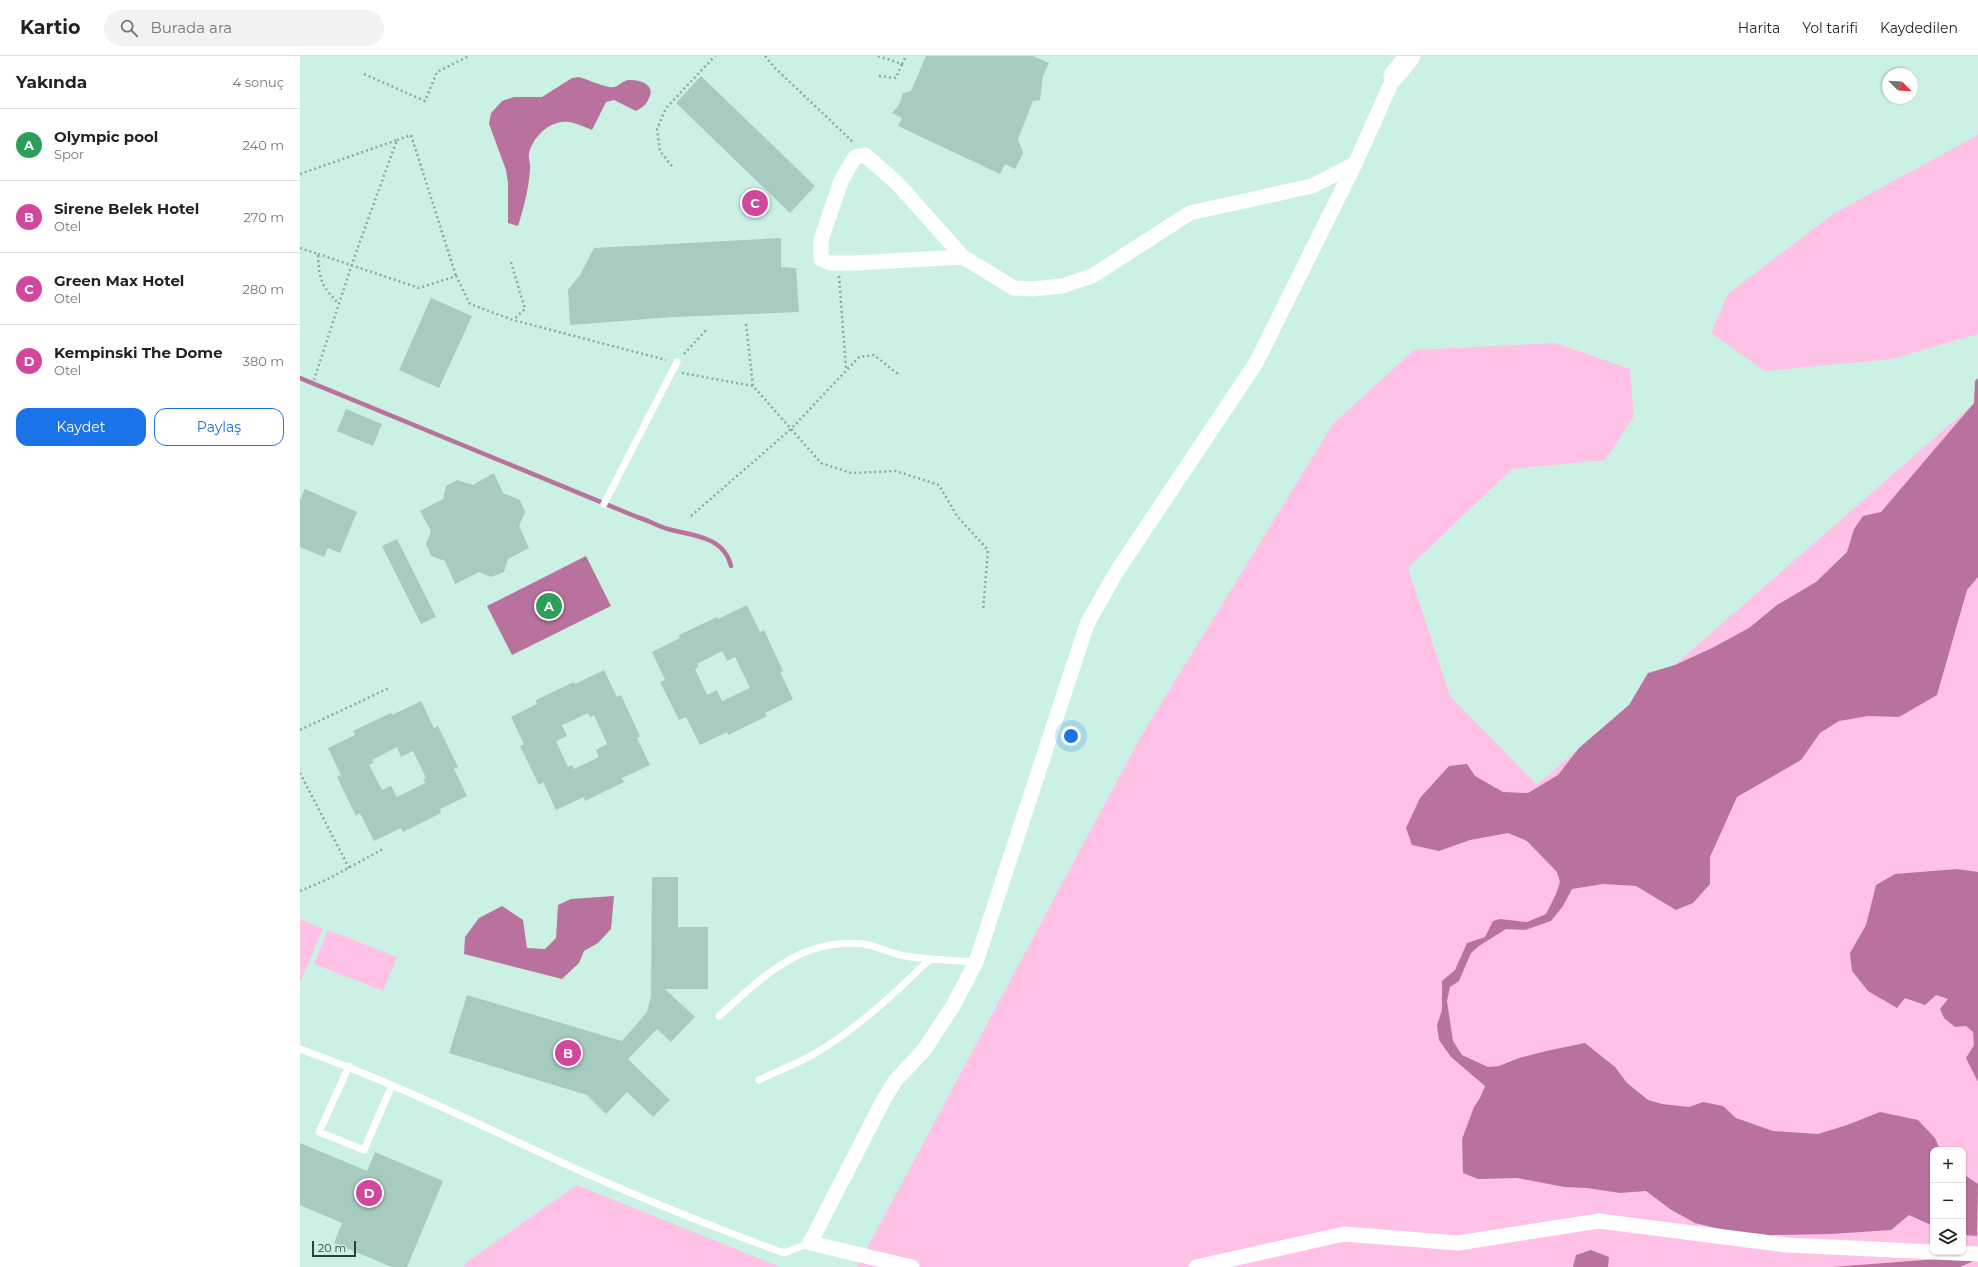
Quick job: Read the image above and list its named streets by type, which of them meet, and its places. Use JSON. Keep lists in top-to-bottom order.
{
  "scale_bar": "20 m",
  "north": "bottom right",
  "page": {
    "header": "Kartio",
    "search": "Burada ara",
    "nav": ["Harita", "Yol tarifi", "Kaydedilen"],
    "heading": ["Yakında", "4 sonuç"],
    "list": [
      {
        "mark": "A",
        "name": "Olympic pool",
        "note": "Spor",
        "value": "240 m"
      },
      {
        "mark": "B",
        "name": "Sirene Belek Hotel",
        "note": "Otel",
        "value": "270 m"
      },
      {
        "mark": "C",
        "name": "Green Max Hotel",
        "note": "Otel",
        "value": "280 m"
      },
      {
        "mark": "D",
        "name": "Kempinski The Dome",
        "note": "Otel",
        "value": "380 m"
      }
    ],
    "pins": [
      "C",
      "A",
      "B",
      "D"
    ],
    "buttons": ["Kaydet", "Paylaş"],
    "map_buttons": ["+", "−"],
    "scale": "20 m"
  }
}
